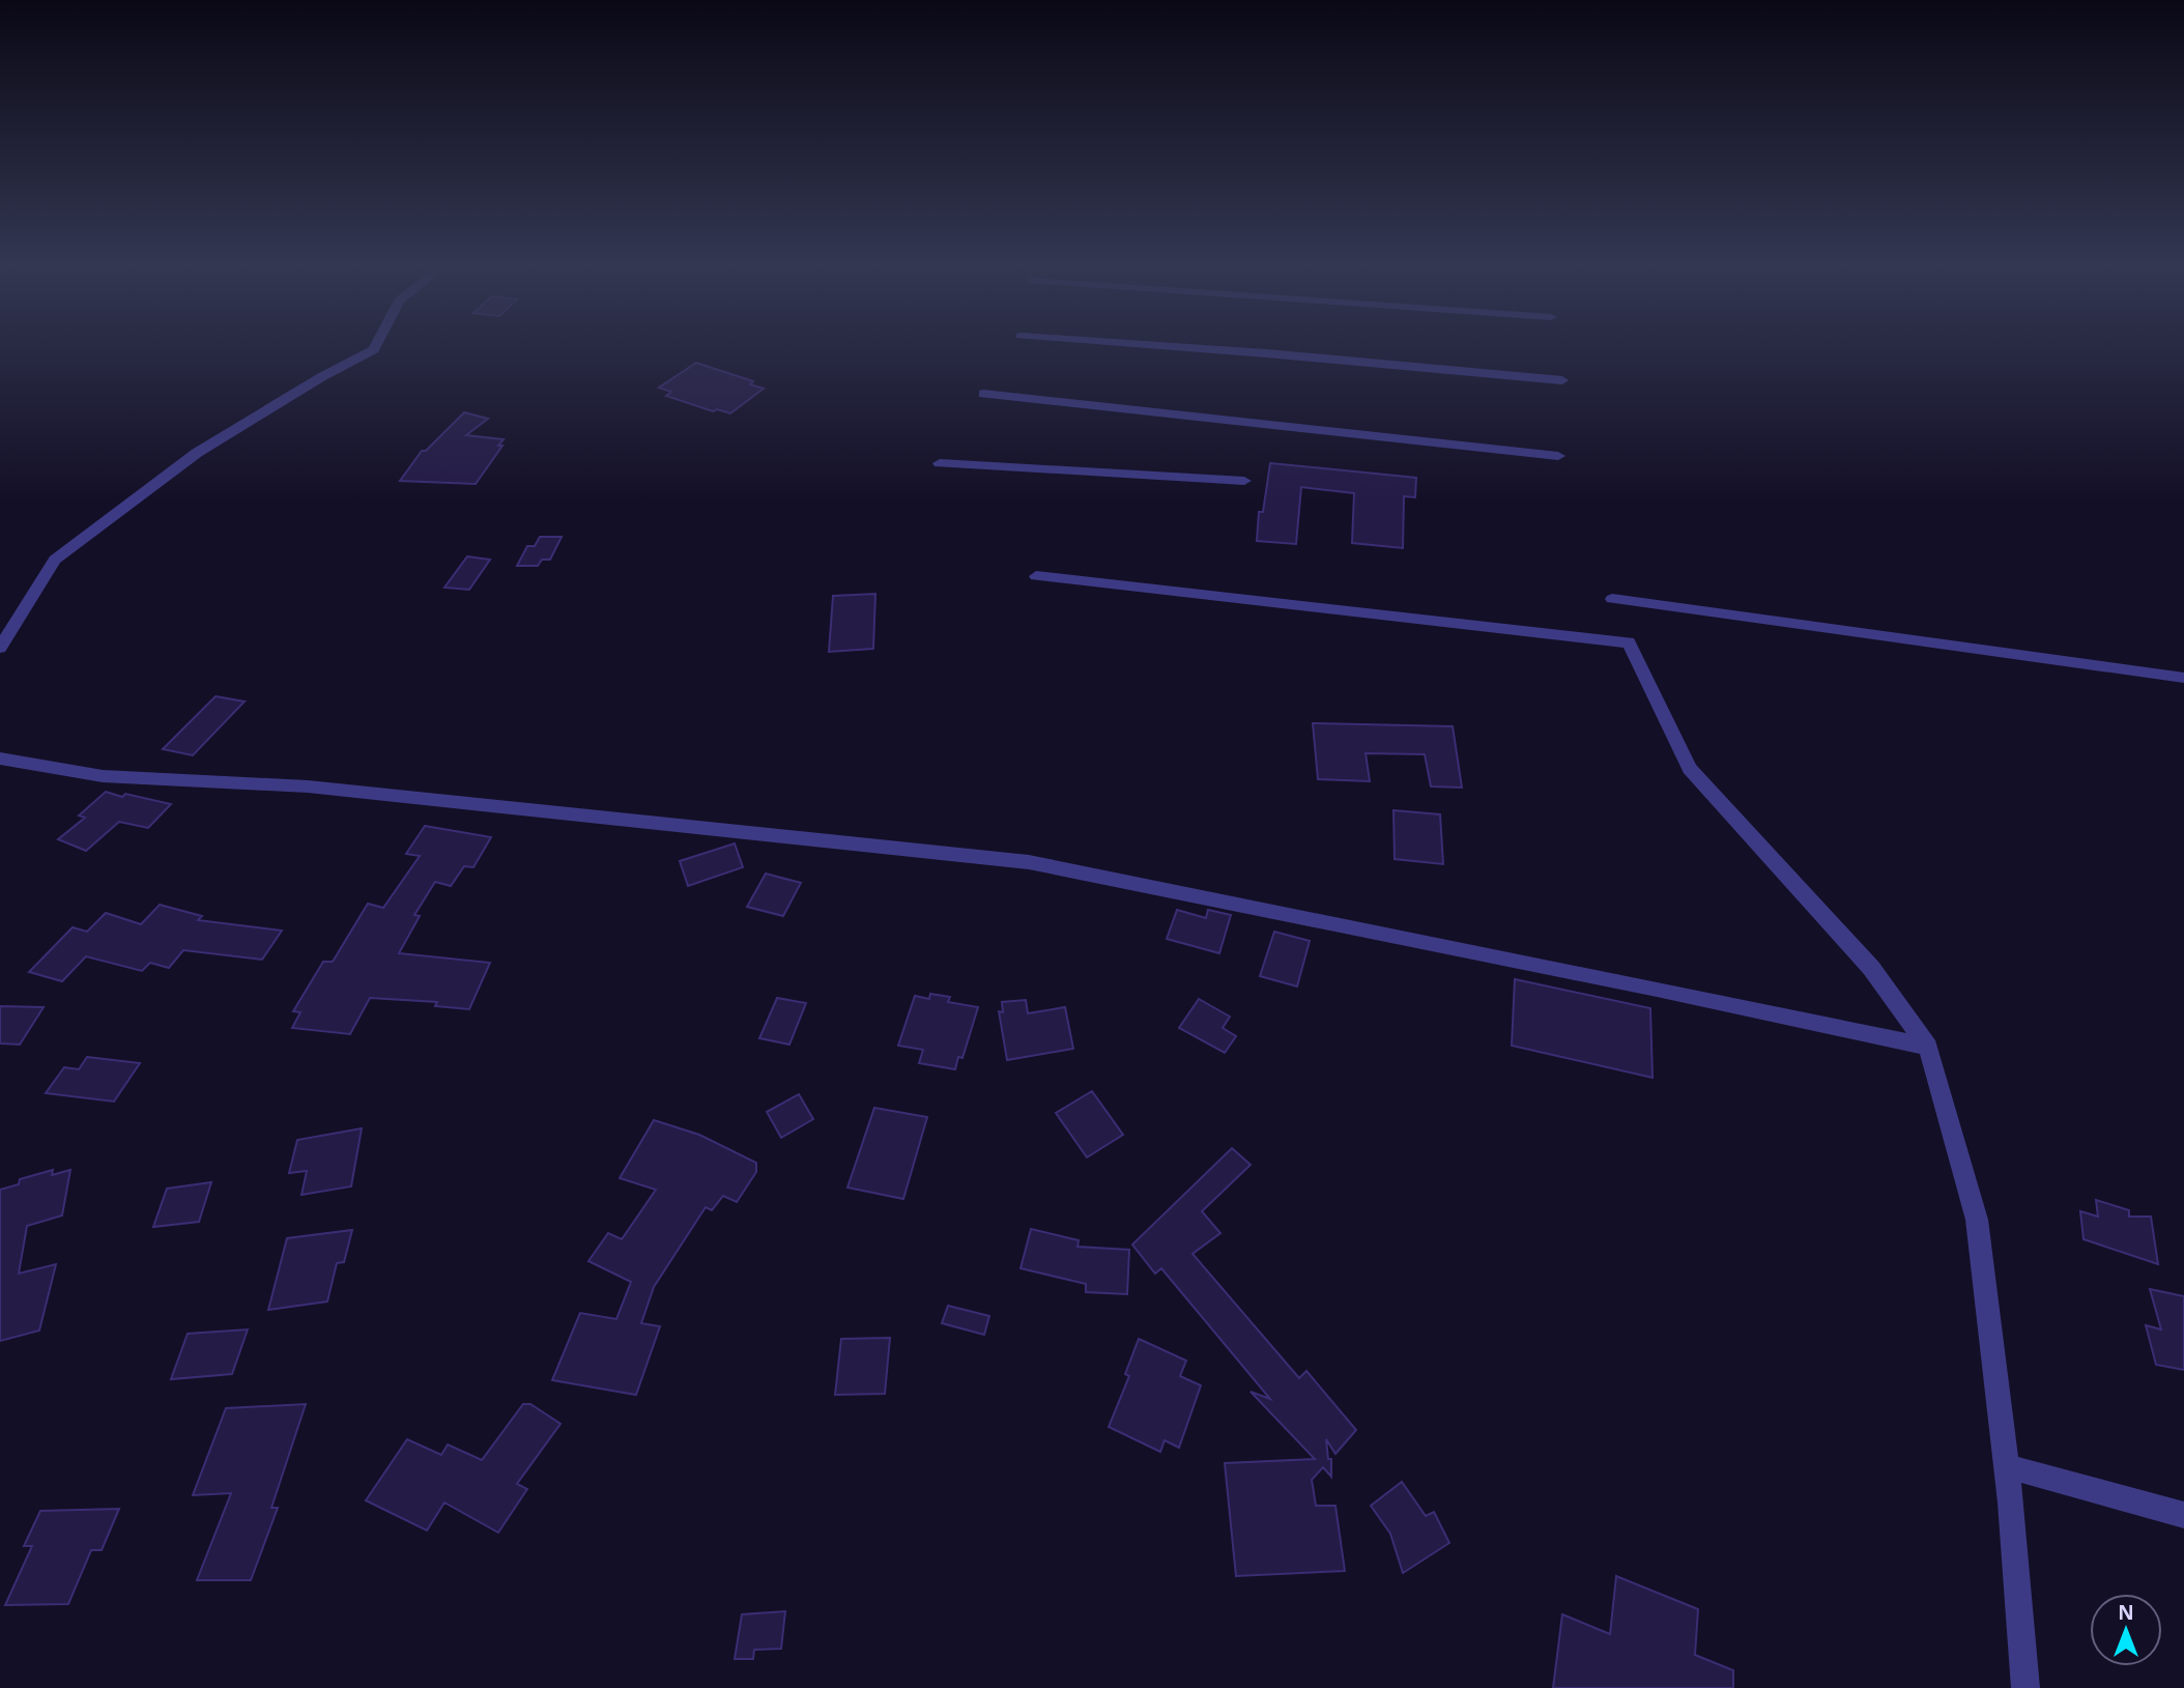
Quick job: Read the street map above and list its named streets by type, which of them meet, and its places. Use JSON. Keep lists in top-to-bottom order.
{
  "north": "top"
}
